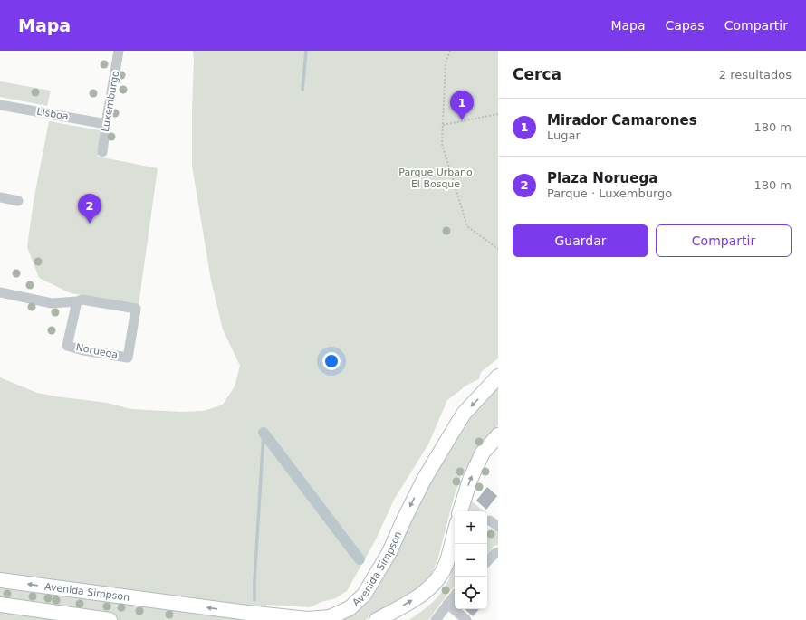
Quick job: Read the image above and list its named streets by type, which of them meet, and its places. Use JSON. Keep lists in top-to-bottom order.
{
  "streets": {
    "main road": ["Avenida Simpson"],
    "street": ["Luxemburgo", "Lisboa", "Noruega"]
  },
  "crossings": [
    ["Luxemburgo", "Lisboa"]
  ],
  "one_way": ["Avenida Simpson"],
  "parks": ["Parque Urbano El Bosque"],
  "page": {
    "header": "Mapa",
    "nav": ["Mapa", "Capas", "Compartir"],
    "heading": ["Cerca", "2 resultados"],
    "pins": ["1", "2"],
    "list": [
      {
        "mark": "1",
        "name": "Mirador Camarones",
        "note": "Lugar",
        "value": "180 m"
      },
      {
        "mark": "2",
        "name": "Plaza Noruega",
        "note": "Parque · Luxemburgo",
        "value": "180 m"
      }
    ],
    "buttons": ["Guardar", "Compartir"],
    "map_buttons": ["+", "−"]
  }
}
